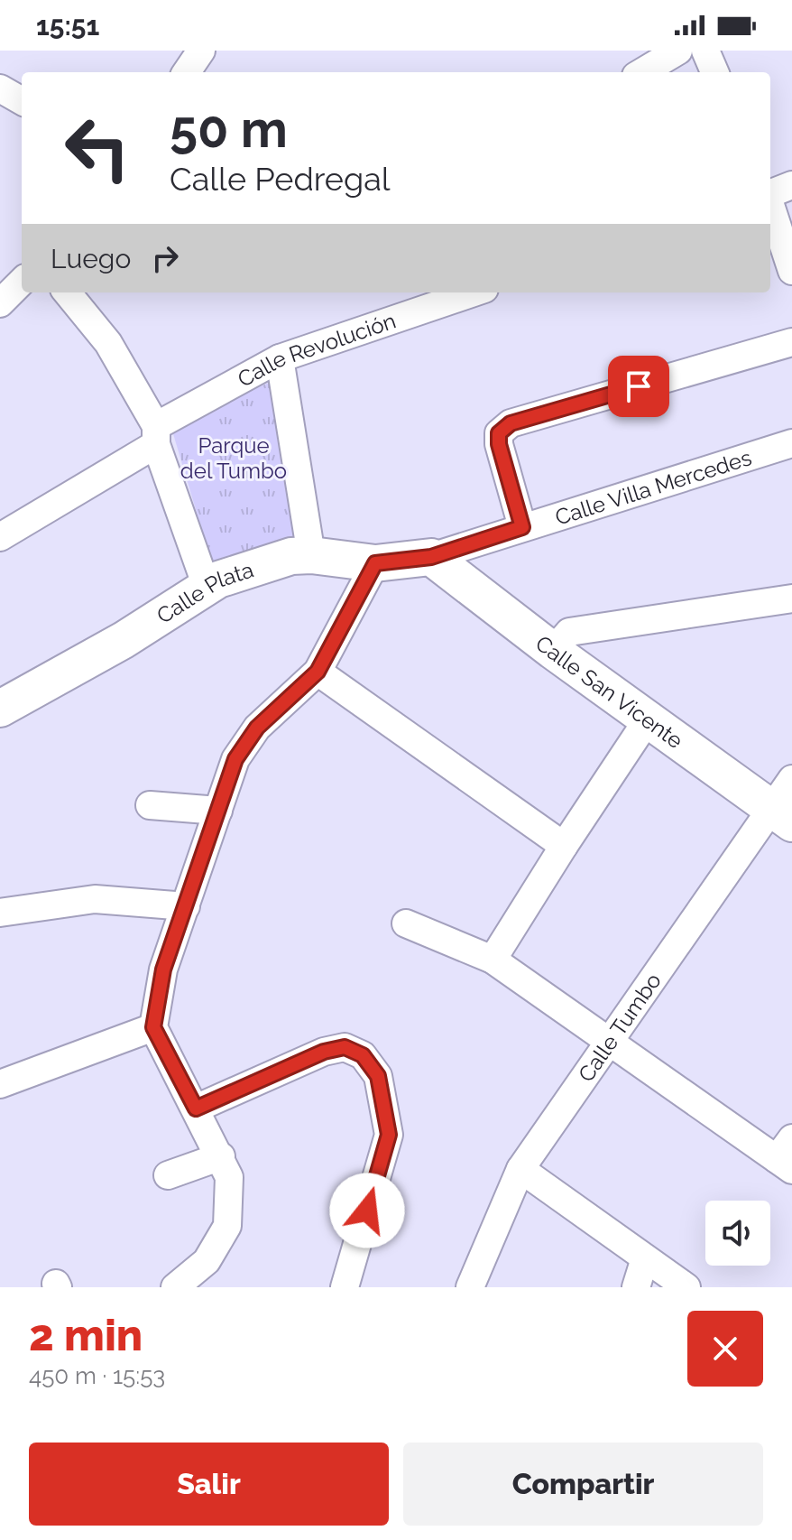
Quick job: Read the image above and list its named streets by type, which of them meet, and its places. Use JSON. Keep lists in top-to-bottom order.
{
  "streets": {
    "main road": ["Calle Plata", "Calle San Vicente"],
    "street": ["Calle Revolución", "Calle Villa Mercedes", "Calle Tumbo"]
  },
  "crossings": [
    ["Calle Villa Mercedes", "Calle Plata"],
    ["Calle Villa Mercedes", "Calle San Vicente"],
    ["Calle Plata", "Calle San Vicente"],
    ["Calle San Vicente", "Calle Tumbo"]
  ],
  "parks": ["Parque del Tumbo"],
  "page": {
    "status": "15:51",
    "turn": ["50 m", "Calle Pedregal"],
    "then": "Luego",
    "heading": ["2 min", "450 m · 15:53"],
    "buttons": ["Salir", "Compartir"]
  }
}
